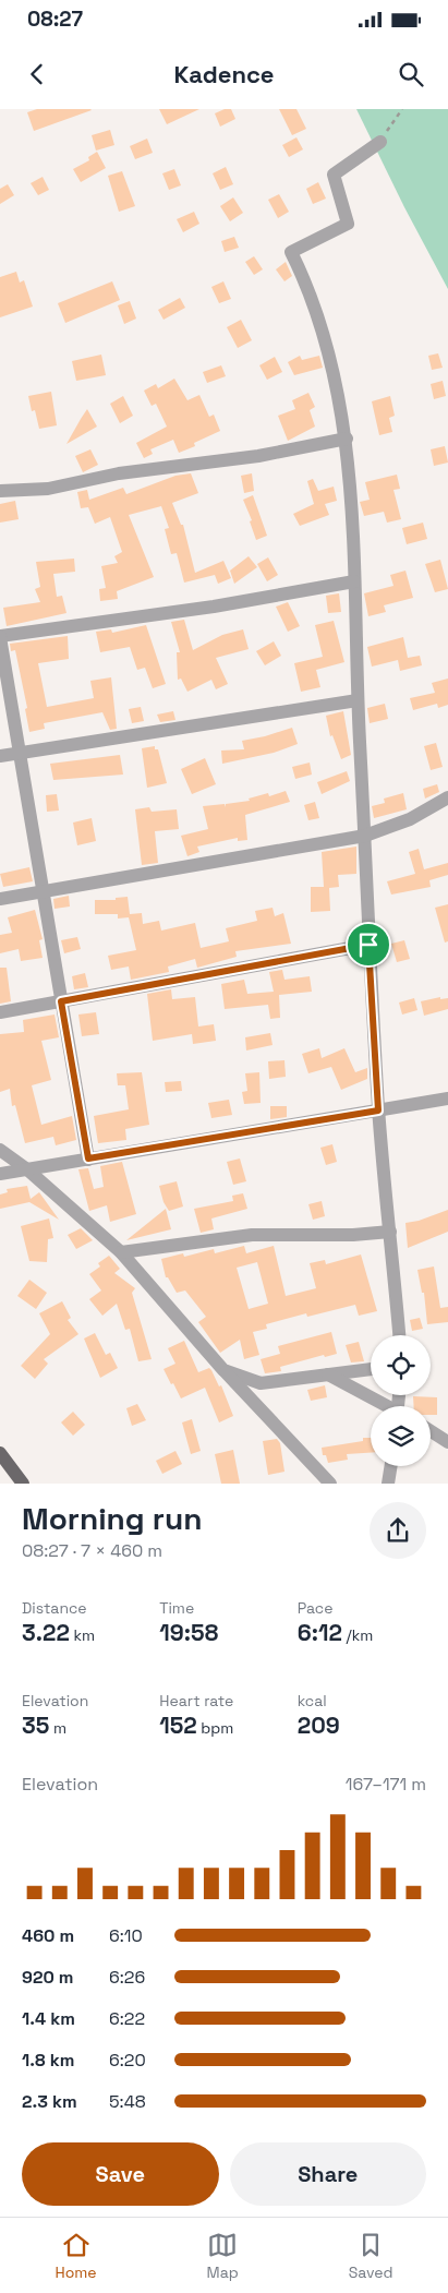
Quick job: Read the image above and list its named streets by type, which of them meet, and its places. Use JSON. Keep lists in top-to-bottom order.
{
  "page": {
    "status": "08:27",
    "header": "Kadence",
    "heading": ["Morning run", "08:27 · 7 × 460 m"],
    "stats": [
      ["Distance", "3.22 km"],
      ["Time", "19:58"],
      ["Pace", "6:12 /km"],
      ["Elevation", "35 m"],
      ["Heart rate", "152 bpm"],
      ["kcal", "209"]
    ],
    "chart": ["Elevation", "167–171 m"],
    "list": [
      {
        "name": "460 m",
        "note": "6:10"
      },
      {
        "name": "920 m",
        "note": "6:26"
      },
      {
        "name": "1.4 km",
        "note": "6:22"
      },
      {
        "name": "1.8 km",
        "note": "6:20"
      },
      {
        "name": "2.3 km",
        "note": "5:48"
      }
    ],
    "buttons": ["Save", "Share"],
    "tabs": ["Home", "Map", "Saved"]
  }
}
